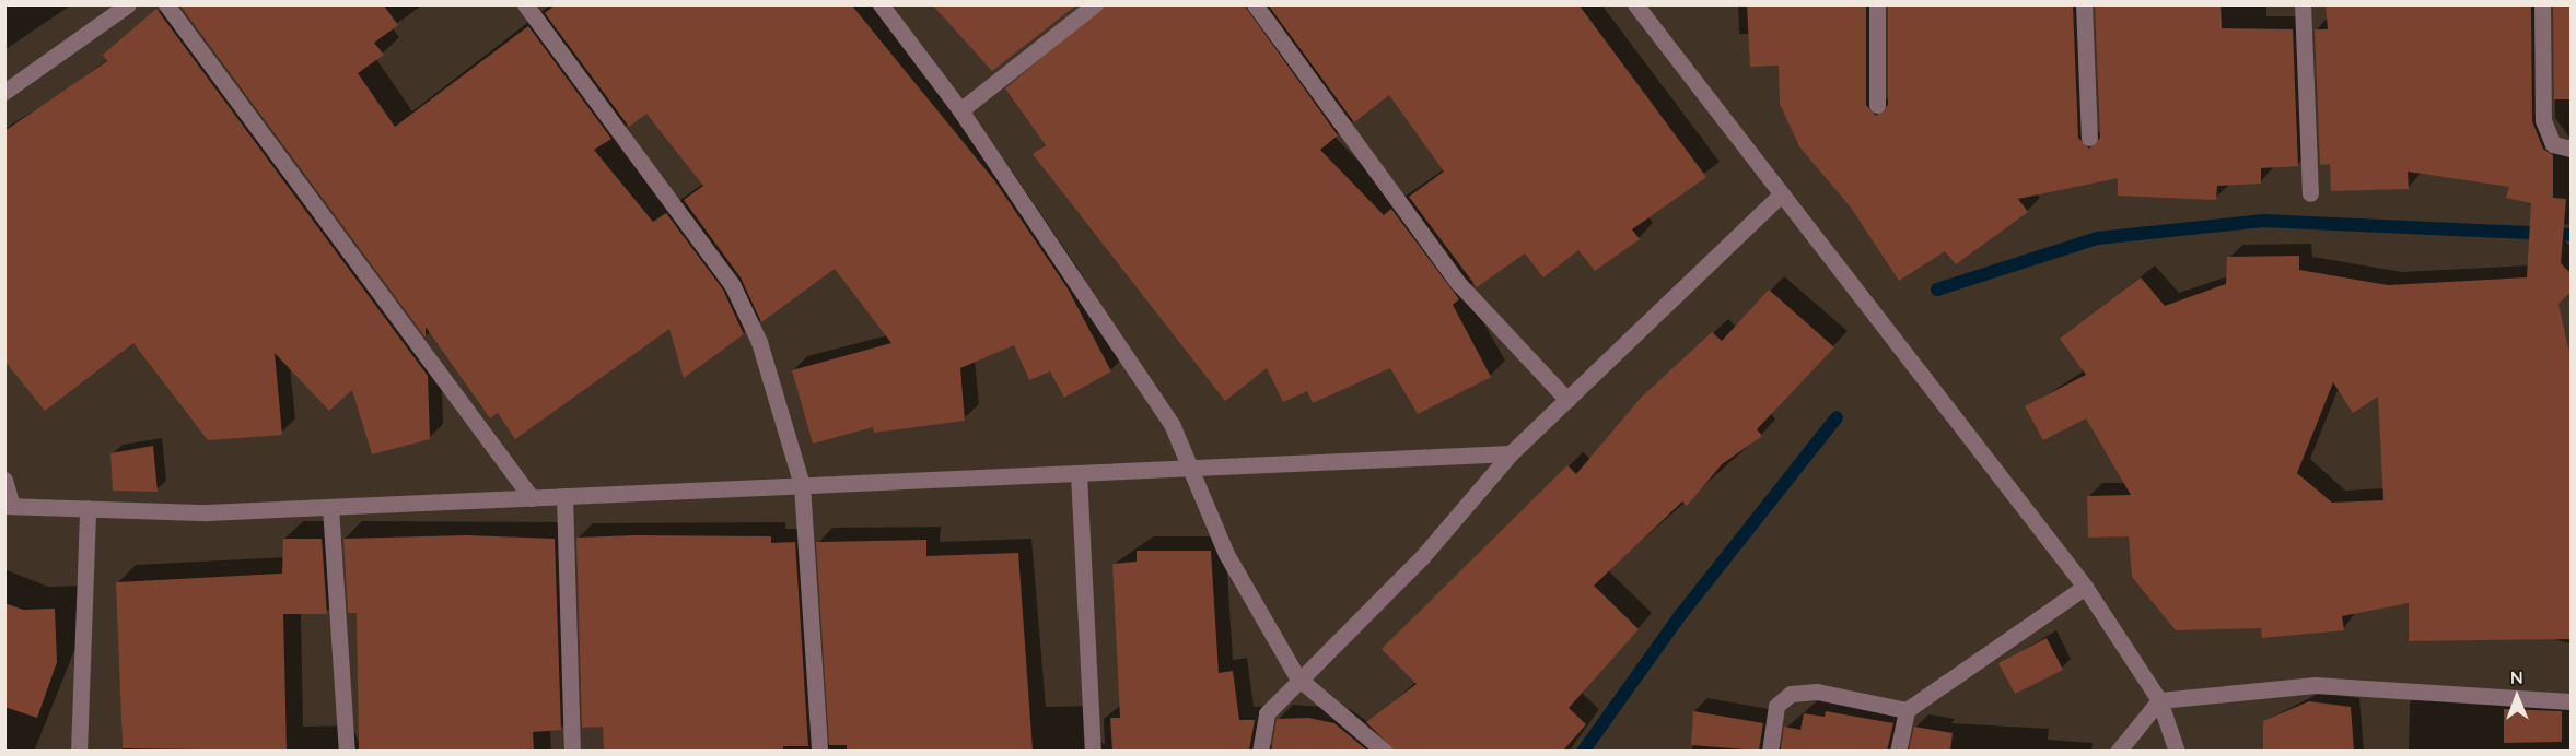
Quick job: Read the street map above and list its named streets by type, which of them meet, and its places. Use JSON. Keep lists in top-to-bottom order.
{
  "north": "top"
}
